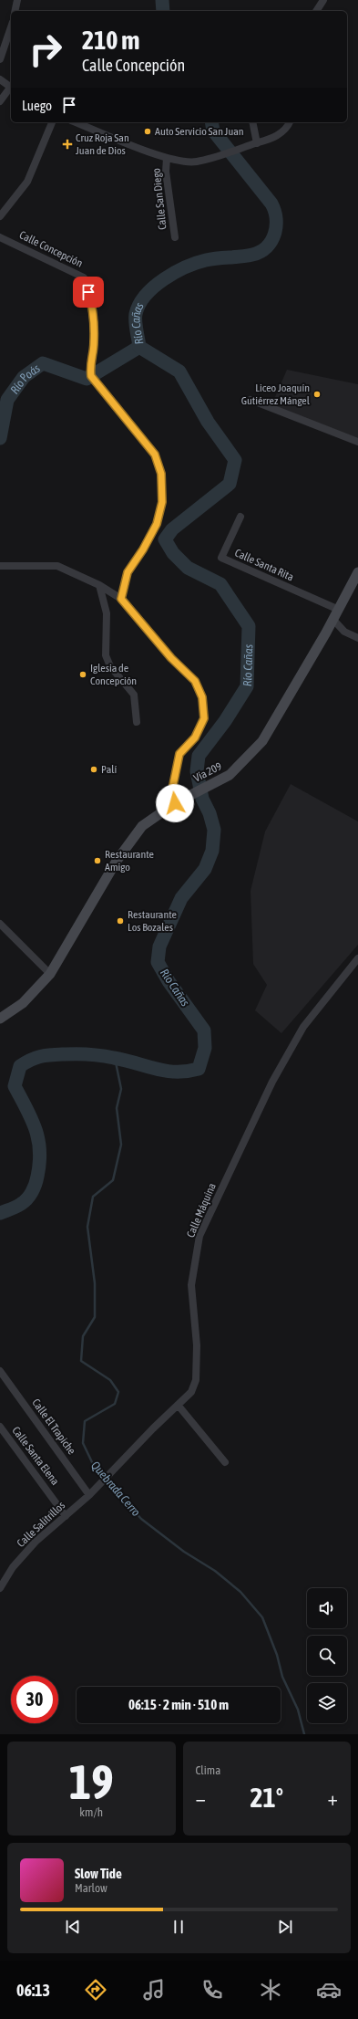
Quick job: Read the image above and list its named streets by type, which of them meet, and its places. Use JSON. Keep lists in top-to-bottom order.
{
  "streets": {
    "main road": ["Vía 209"],
    "street": [
      "Calle San Diego",
      "Calle Concepción",
      "Calle Santa Rita",
      "Calle Máquina",
      "Calle El Trapiche",
      "Calle Santa Elena",
      "Calle Salitrillos"
    ]
  },
  "crossings": [
    ["Calle Santa Rita", "Vía 209"],
    ["Calle Máquina", "Calle Salitrillos"],
    ["Calle El Trapiche", "Calle Salitrillos"],
    ["Calle Santa Elena", "Calle Salitrillos"]
  ],
  "water": ["Río Cañas", "Río Poás", "Quebrada Cerro"],
  "places": {
    "other": [
      "Auto Servicio San Juan",
      "Liceo Joaquín Gutiérrez Mángel",
      "Iglesia de Concepción",
      "Palí",
      "Restaurante Amigo",
      "Restaurante Los Bozales"
    ],
    "health": ["Cruz Roja San Juan de Dios"]
  },
  "page": {
    "turn": ["210 m", "Calle Concepción"],
    "then": "Luego",
    "limit": "30",
    "trip": "06:15 · 2 min · 510 m",
    "tile": [
      ["19", "km/h"],
      "Clima"
    ],
    "heat": ["−", "21°", "+"],
    "song": ["Slow Tide", "Marlow"],
    "tabs": "06:13"
  }
}
